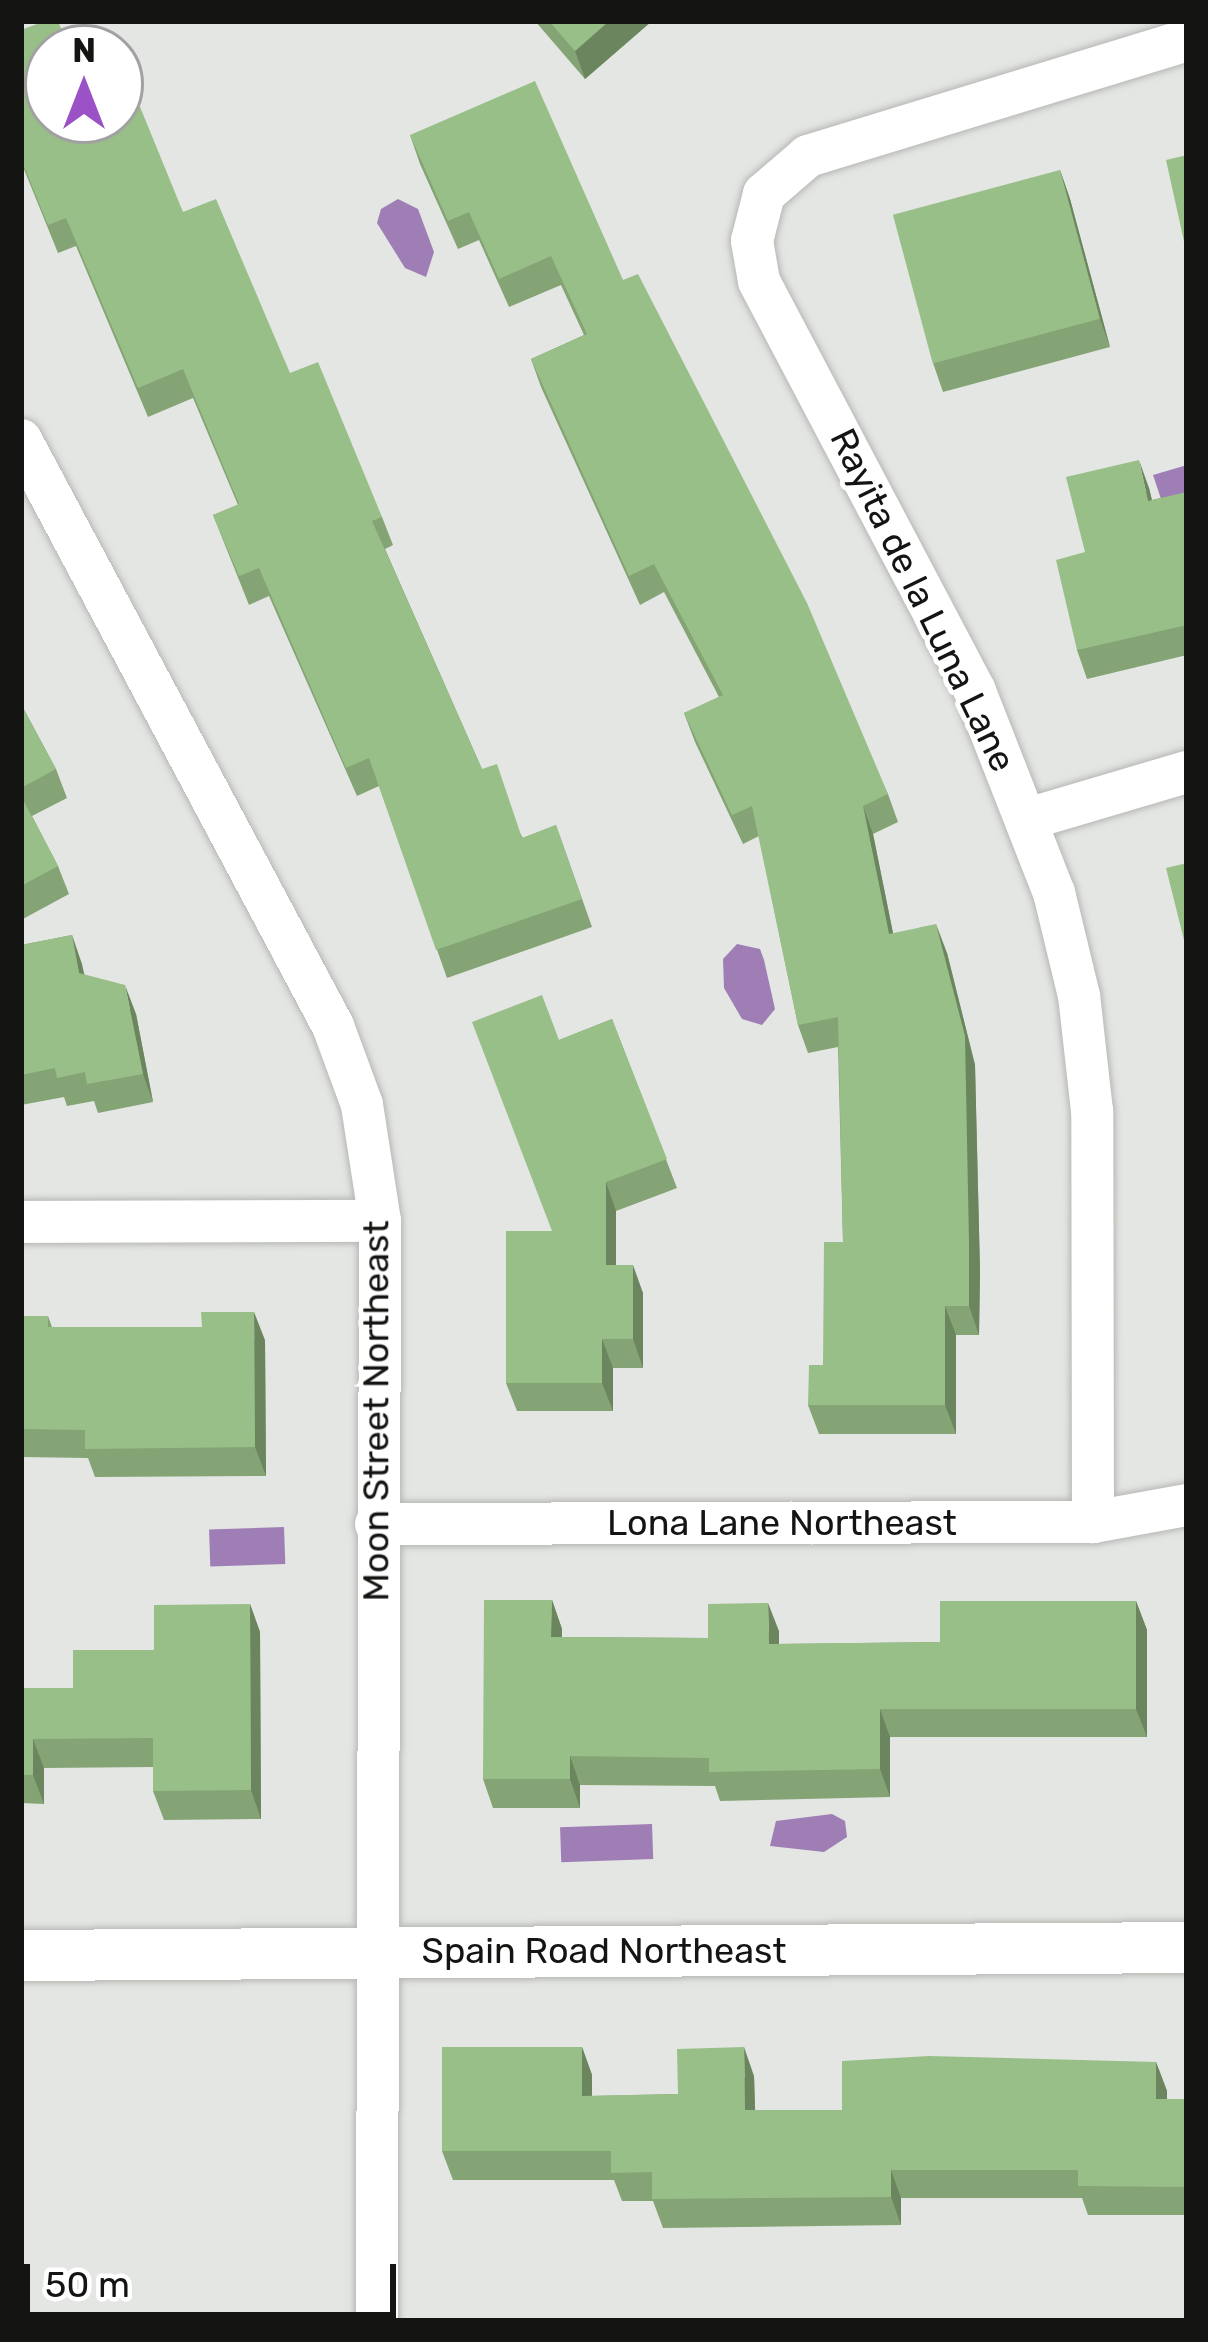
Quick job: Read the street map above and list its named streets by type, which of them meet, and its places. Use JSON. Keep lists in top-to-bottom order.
{
  "streets": {
    "street": [
      "Rayita de la Luna Lane",
      "Moon Street Northeast",
      "Lona Lane Northeast",
      "Spain Road Northeast"
    ]
  },
  "crossings": [
    ["Rayita de la Luna Lane", "Lona Lane Northeast"],
    ["Moon Street Northeast", "Lona Lane Northeast"],
    ["Moon Street Northeast", "Spain Road Northeast"]
  ],
  "scale_bar": "50 m",
  "north": "top"
}
